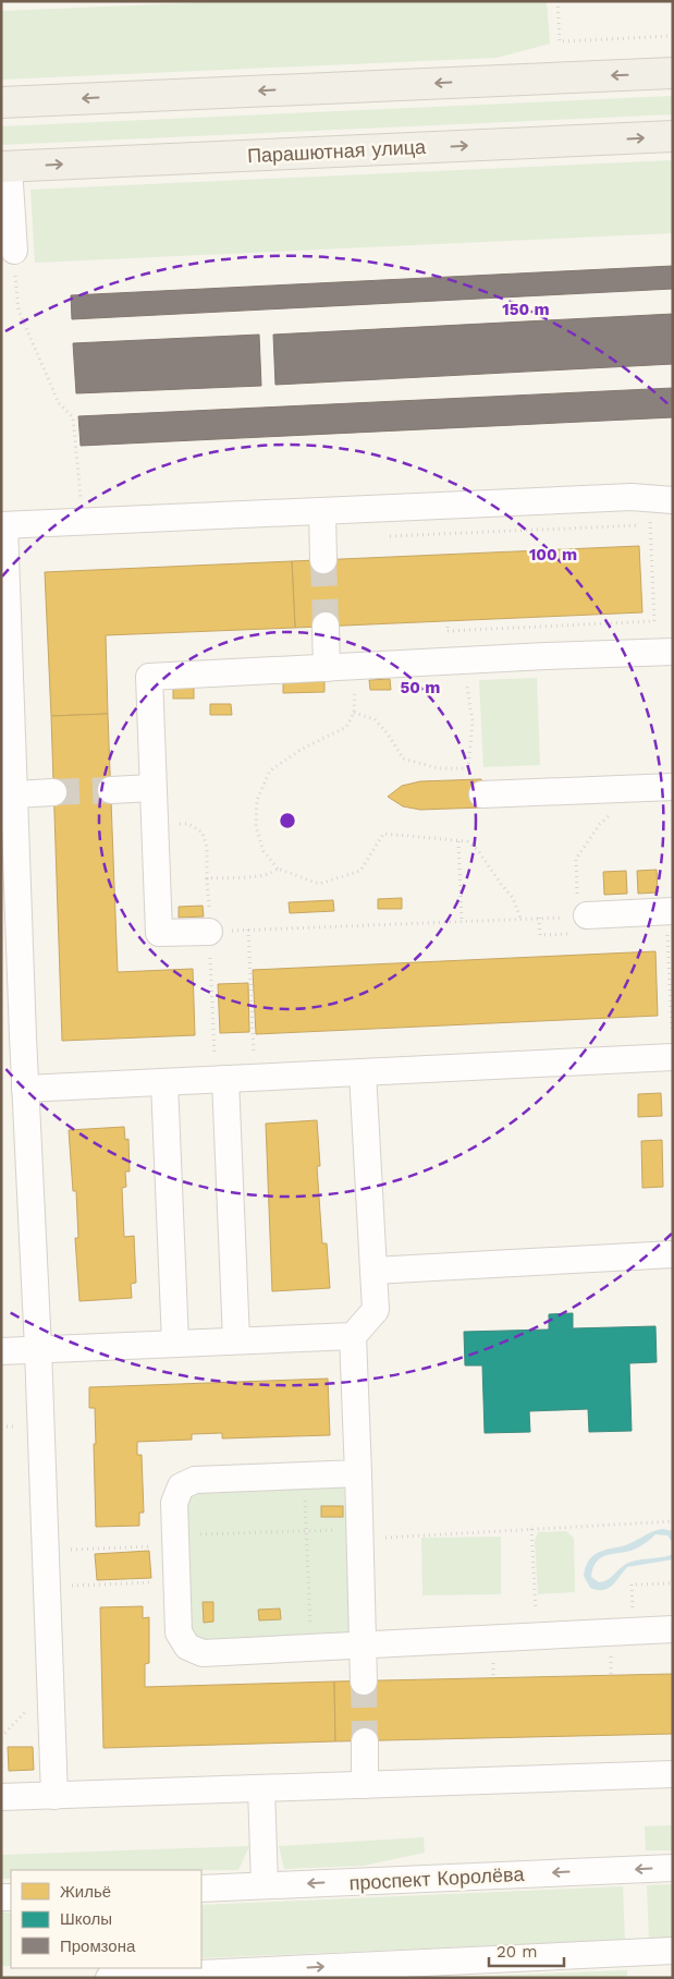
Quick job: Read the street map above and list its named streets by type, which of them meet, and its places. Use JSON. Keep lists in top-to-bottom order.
{
  "streets": {
    "main road": ["Парашютная улица"],
    "street": ["проспект Королёва"]
  },
  "legend": ["Жильё", "Школы", "Промзона"],
  "scale_bar": "20 m",
  "rings": ["150 m", "100 m", "50 m"]
}
